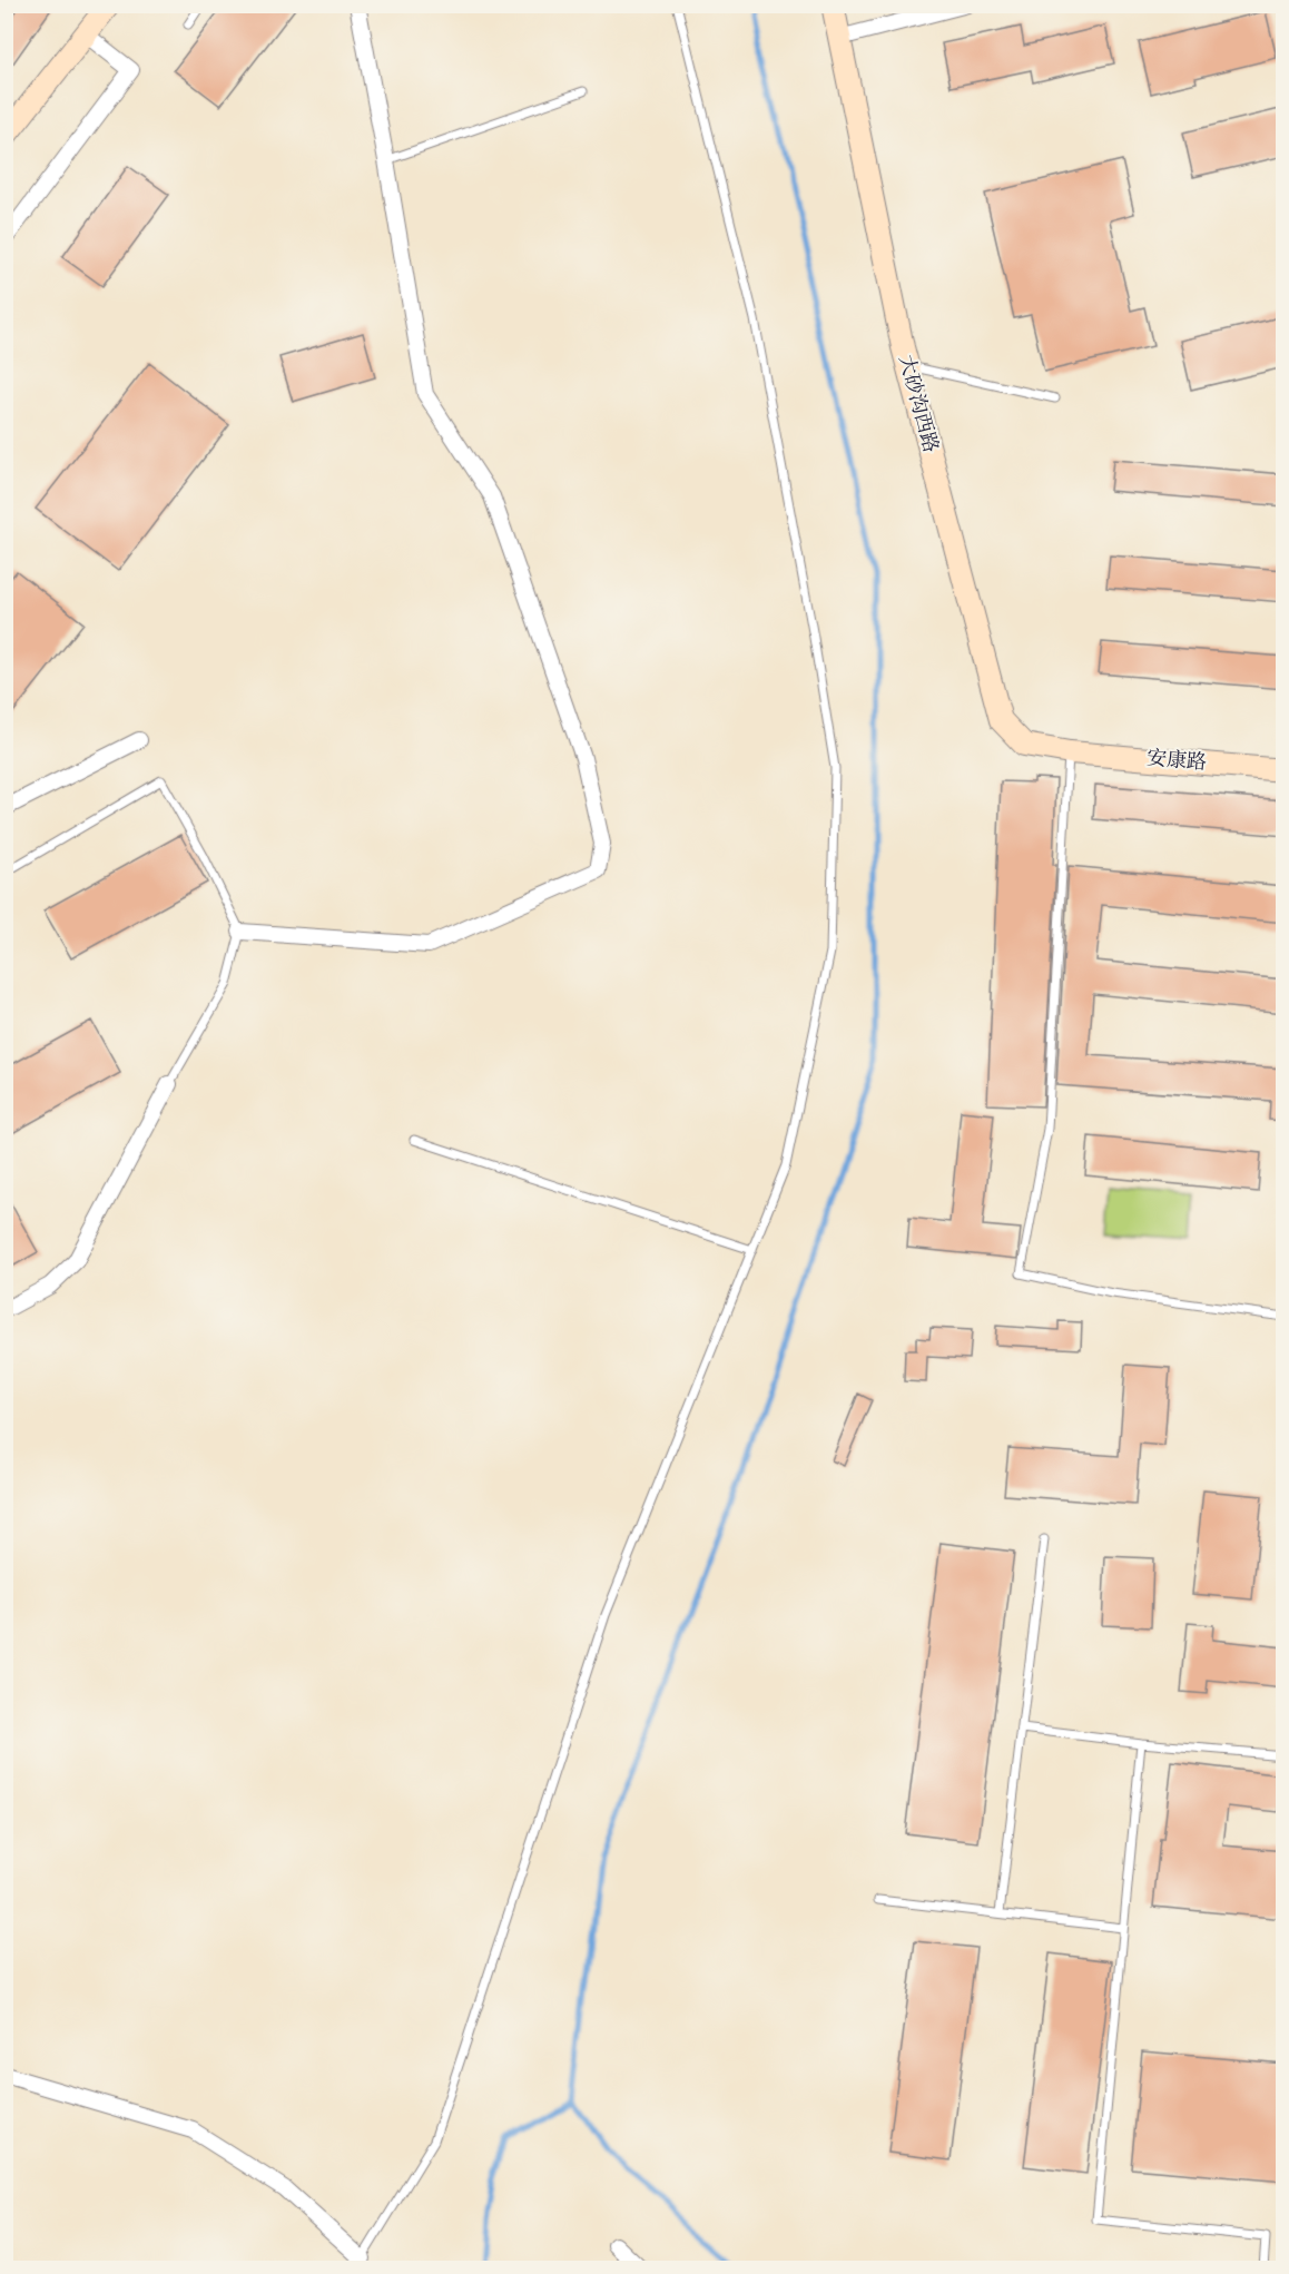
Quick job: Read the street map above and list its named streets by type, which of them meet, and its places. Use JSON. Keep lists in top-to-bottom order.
{
  "streets": {
    "street": ["大砂沟西路", "安康路"]
  },
  "crossings": [
    ["大砂沟西路", "安康路"]
  ]
}
